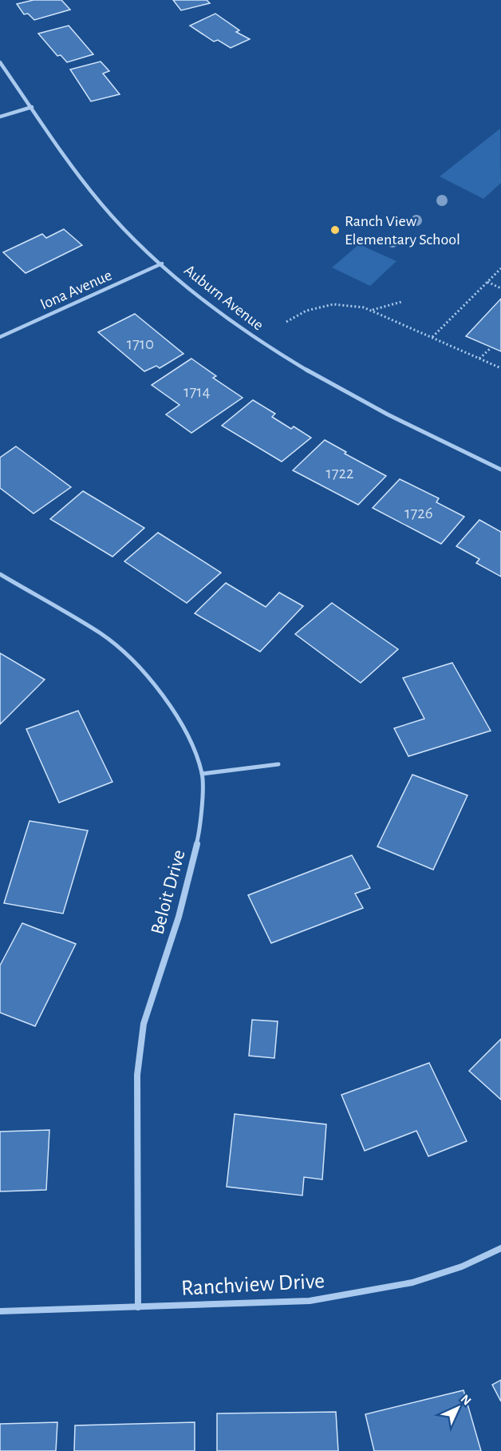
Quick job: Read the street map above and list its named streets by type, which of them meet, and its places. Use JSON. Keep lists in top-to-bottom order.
{
  "streets": {
    "street": [
      "Iona Avenue",
      "Auburn Avenue",
      "Beloit Drive",
      "Ranchview Drive"
    ]
  },
  "crossings": [
    ["Iona Avenue", "Auburn Avenue"],
    ["Beloit Drive", "Ranchview Drive"]
  ],
  "places": ["Ranch View Elementary School"],
  "house_numbers": [
    "1710",
    "1714",
    "1722",
    "1726"
  ],
  "north": "top right"
}
